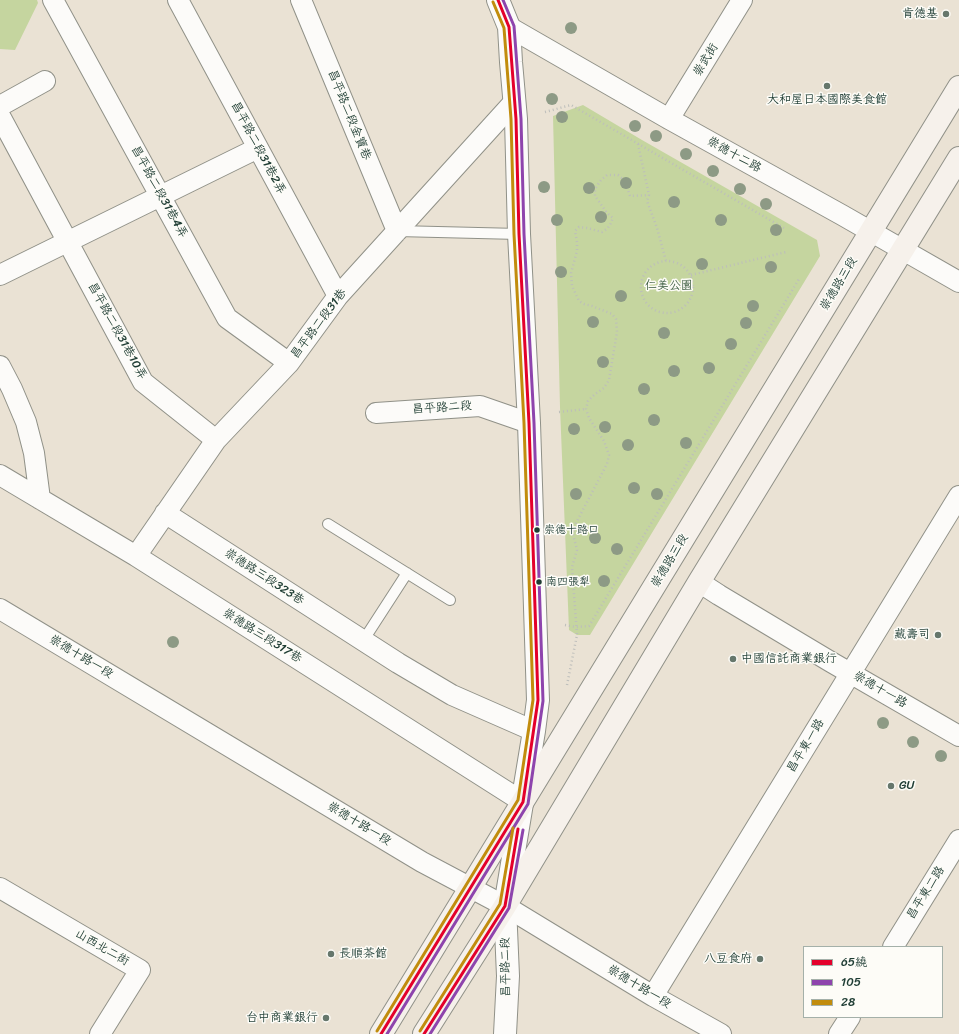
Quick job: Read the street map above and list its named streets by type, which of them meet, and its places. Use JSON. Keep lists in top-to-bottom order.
{
  "streets": {
    "main road": ["崇德路三段"],
    "street": [
      "崇武街",
      "昌平路二段金寶巷",
      "昌平路二段31巷2弄",
      "崇德十二路",
      "昌平路二段31巷4弄",
      "昌平路二段31巷",
      "昌平路二段31巷10弄",
      "昌平路二段",
      "崇德路三段323巷",
      "崇德路三段317巷",
      "崇德十路一段",
      "崇德十一路",
      "昌平東一路",
      "昌平東二路",
      "山西北二街"
    ]
  },
  "crossings": [
    ["崇武街", "崇德十二路"],
    ["昌平路二段金寶巷", "昌平路二段31巷"],
    ["昌平路二段31巷2弄", "昌平路二段31巷"],
    ["崇德十二路", "崇德路三段"],
    ["崇德十二路", "昌平路二段"],
    ["昌平路二段31巷4弄", "昌平路二段31巷"],
    ["崇德路三段", "昌平路二段"],
    ["崇德路三段", "崇德路三段317巷"],
    ["崇德路三段", "崇德十路一段"],
    ["昌平路二段31巷", "昌平路二段31巷10弄"],
    ["昌平路二段31巷", "昌平路二段"],
    ["昌平路二段31巷", "崇德路三段323巷"],
    ["昌平路二段31巷", "崇德路三段317巷"],
    ["昌平路二段", "崇德路三段323巷"],
    ["昌平路二段", "崇德路三段317巷"],
    ["昌平路二段", "崇德十路一段"],
    ["崇德十路一段", "昌平東一路"],
    ["崇德十一路", "昌平東一路"]
  ],
  "parks": ["仁美公園"],
  "places": [
    "肯德基",
    "大和屋日本國際美食館",
    "崇德十路口",
    "南四張犁",
    "藏壽司",
    "中國信託商業銀行",
    "GU",
    "長順茶館",
    "八豆食府",
    "台中商業銀行"
  ],
  "lines": ["transit line 65繞", "transit line 105", "transit line 28"],
  "legend": ["65繞", "105", "28"]
}
